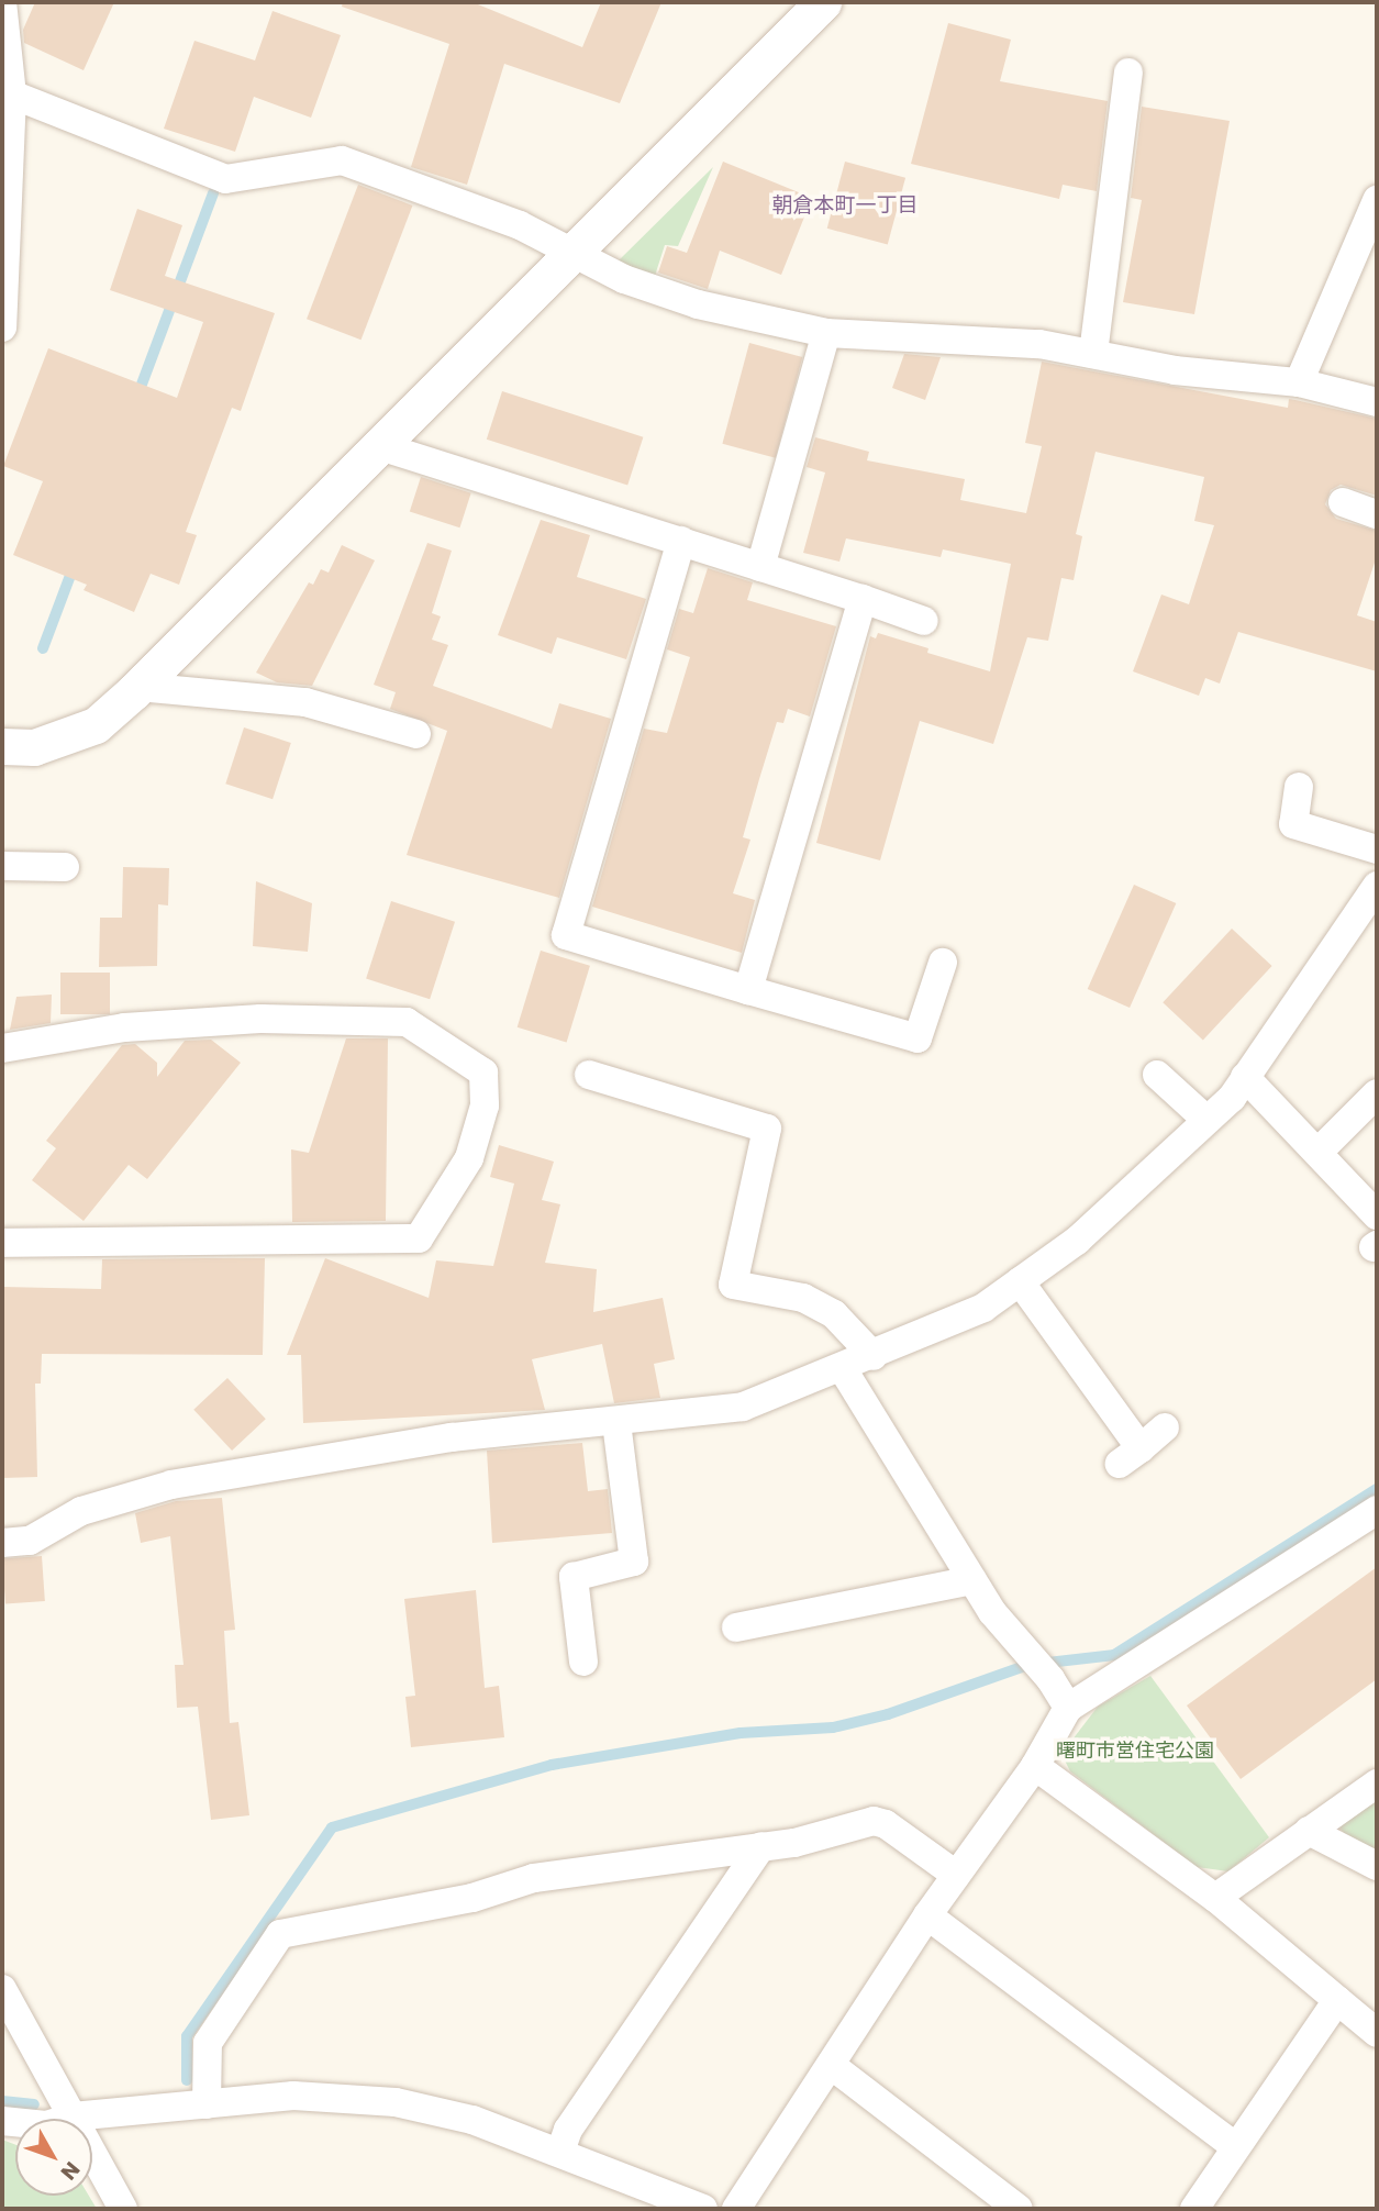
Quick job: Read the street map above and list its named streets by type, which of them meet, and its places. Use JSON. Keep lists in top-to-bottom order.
{
  "districts": ["朝倉本町一丁目"],
  "parks": ["曙町市営住宅公園"],
  "north": "bottom right"
}
